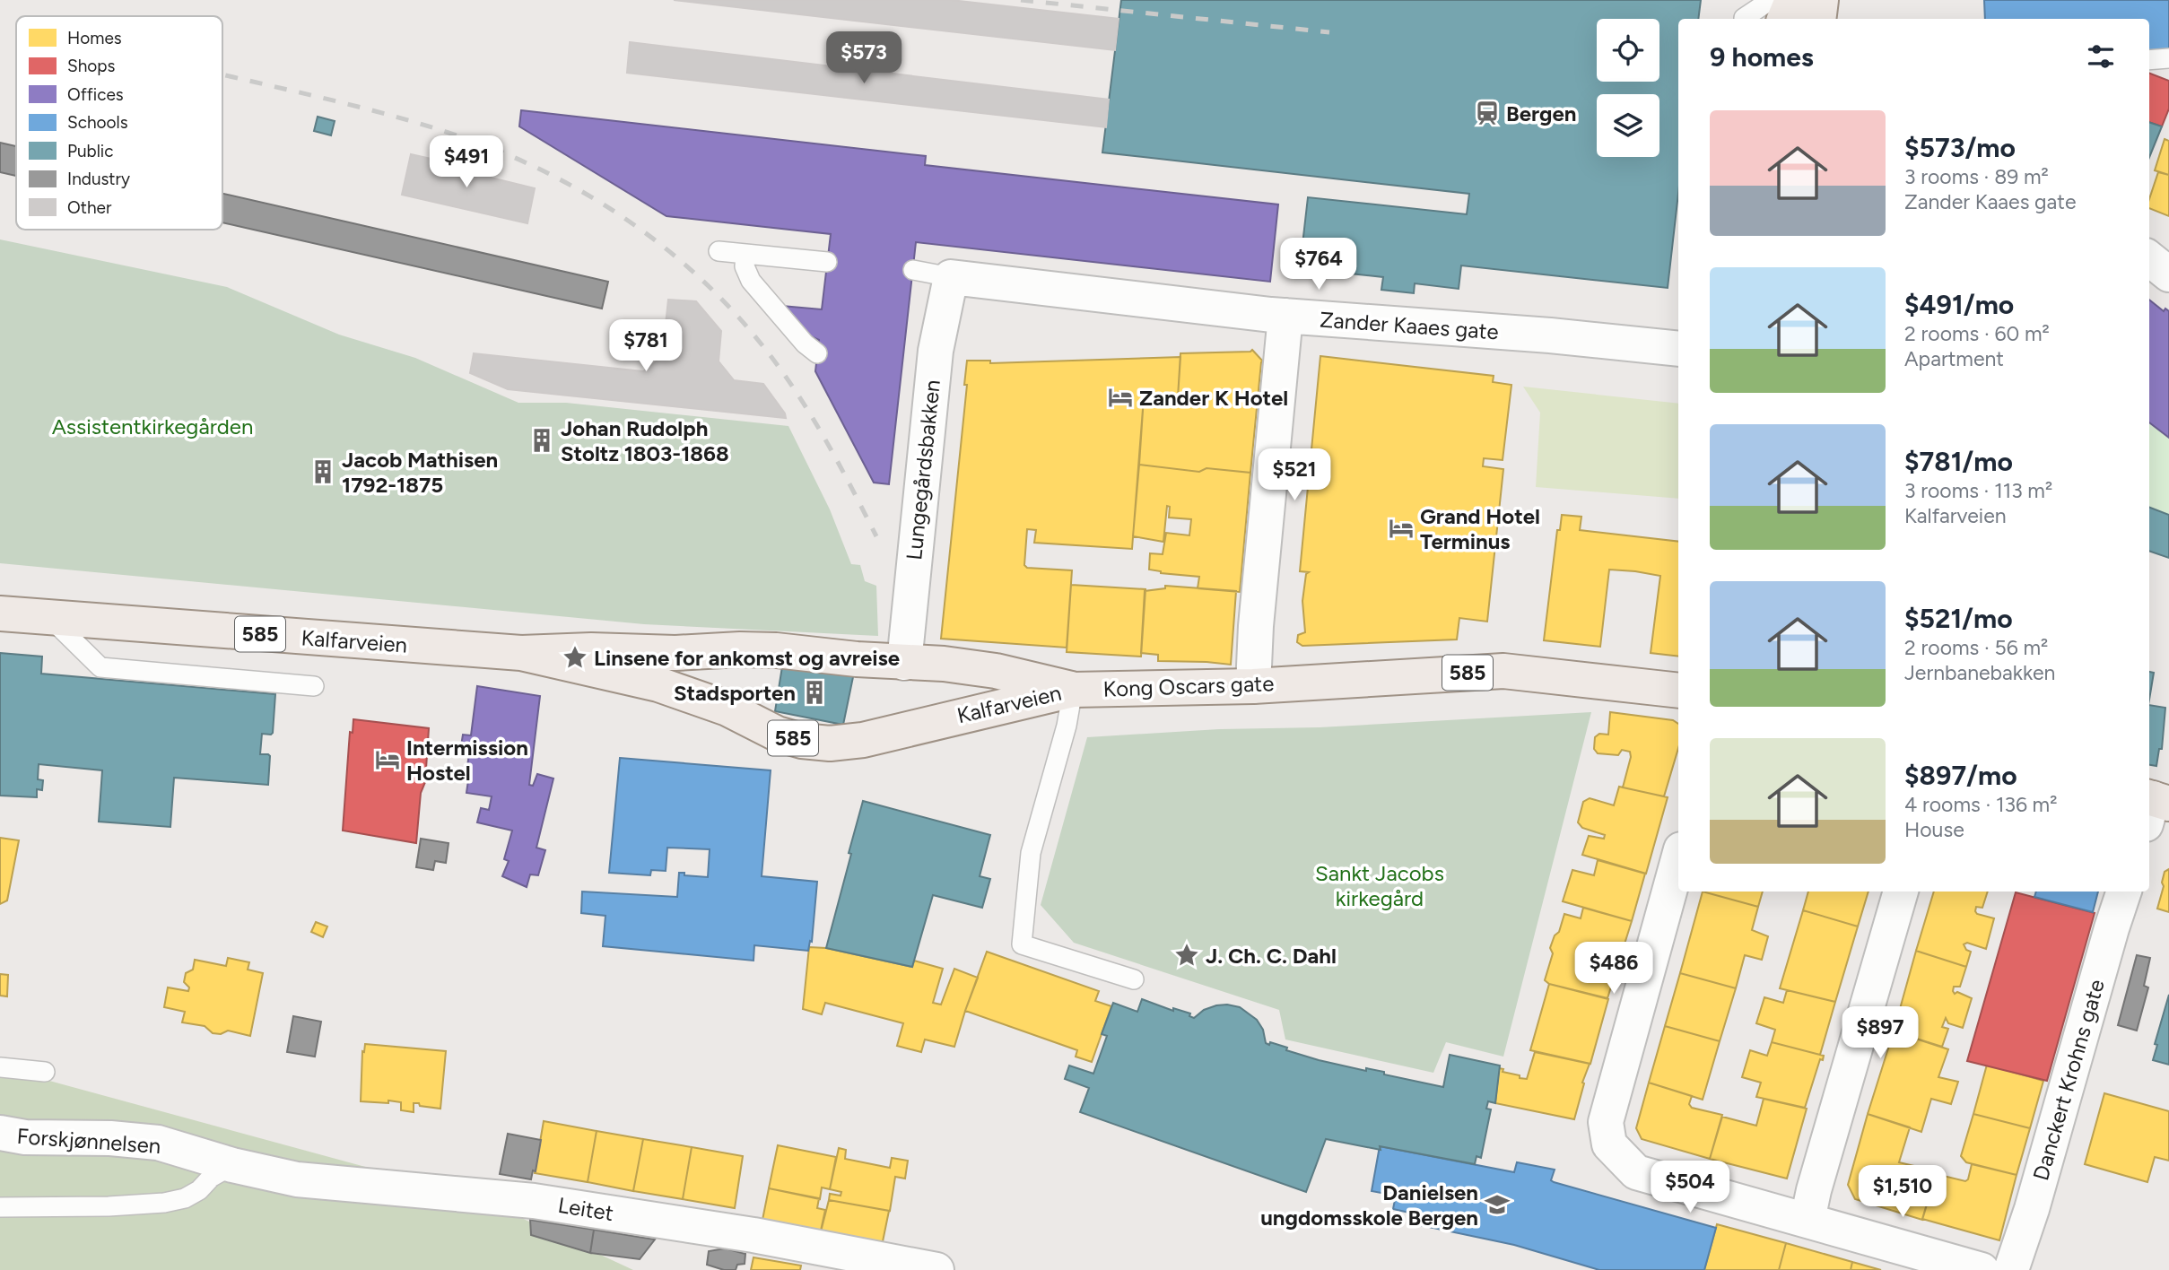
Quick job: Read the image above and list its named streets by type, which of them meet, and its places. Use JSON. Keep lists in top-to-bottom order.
{
  "streets": {
    "main road": ["585", "Kalfarveien", "Kong Oscars gate"],
    "street": [
      "Zander Kaaes gate",
      "Lungegårdsbakken",
      "Danckert Krohns gate",
      "Forskjønnelsen",
      "Leitet"
    ]
  },
  "crossings": [
    ["Zander Kaaes gate", "Lungegårdsbakken"],
    ["Lungegårdsbakken", "Kalfarveien"],
    ["Kalfarveien", "Kong Oscars gate"],
    ["Forskjønnelsen", "Leitet"]
  ],
  "parks": ["Assistentkirkegården", "Sankt Jacobs kirkegård"],
  "places": {
    "station": ["Bergen"],
    "hotel": ["Zander K Hotel", "Grand Hotel Terminus", "Intermission Hostel"],
    "building": ["Johan Rudolph Stoltz 1803-1868", "Jacob Mathisen 1792-1875", "Stadsporten"],
    "place": ["Linsene for ankomst og avreise", "J. Ch. C. Dahl"],
    "school or university": ["Danielsen ungdomsskole Bergen"]
  },
  "legend": [
    "Homes",
    "Shops",
    "Offices",
    "Schools",
    "Public",
    "Industry",
    "Other"
  ],
  "page": {
    "heading": "9 homes",
    "price": [
      "$573",
      "$491",
      "$764",
      "$781",
      "$521",
      "$486",
      "$897",
      "$504",
      "$1,510"
    ],
    "list": [
      {
        "name": "$573/mo",
        "note": "3 rooms · 89 m² · Zander Kaaes gate"
      },
      {
        "name": "$491/mo",
        "note": "2 rooms · 60 m² · Apartment"
      },
      {
        "name": "$781/mo",
        "note": "3 rooms · 113 m² · Kalfarveien"
      },
      {
        "name": "$521/mo",
        "note": "2 rooms · 56 m² · Jernbanebakken"
      },
      {
        "name": "$897/mo",
        "note": "4 rooms · 136 m² · House"
      }
    ]
  }
}
